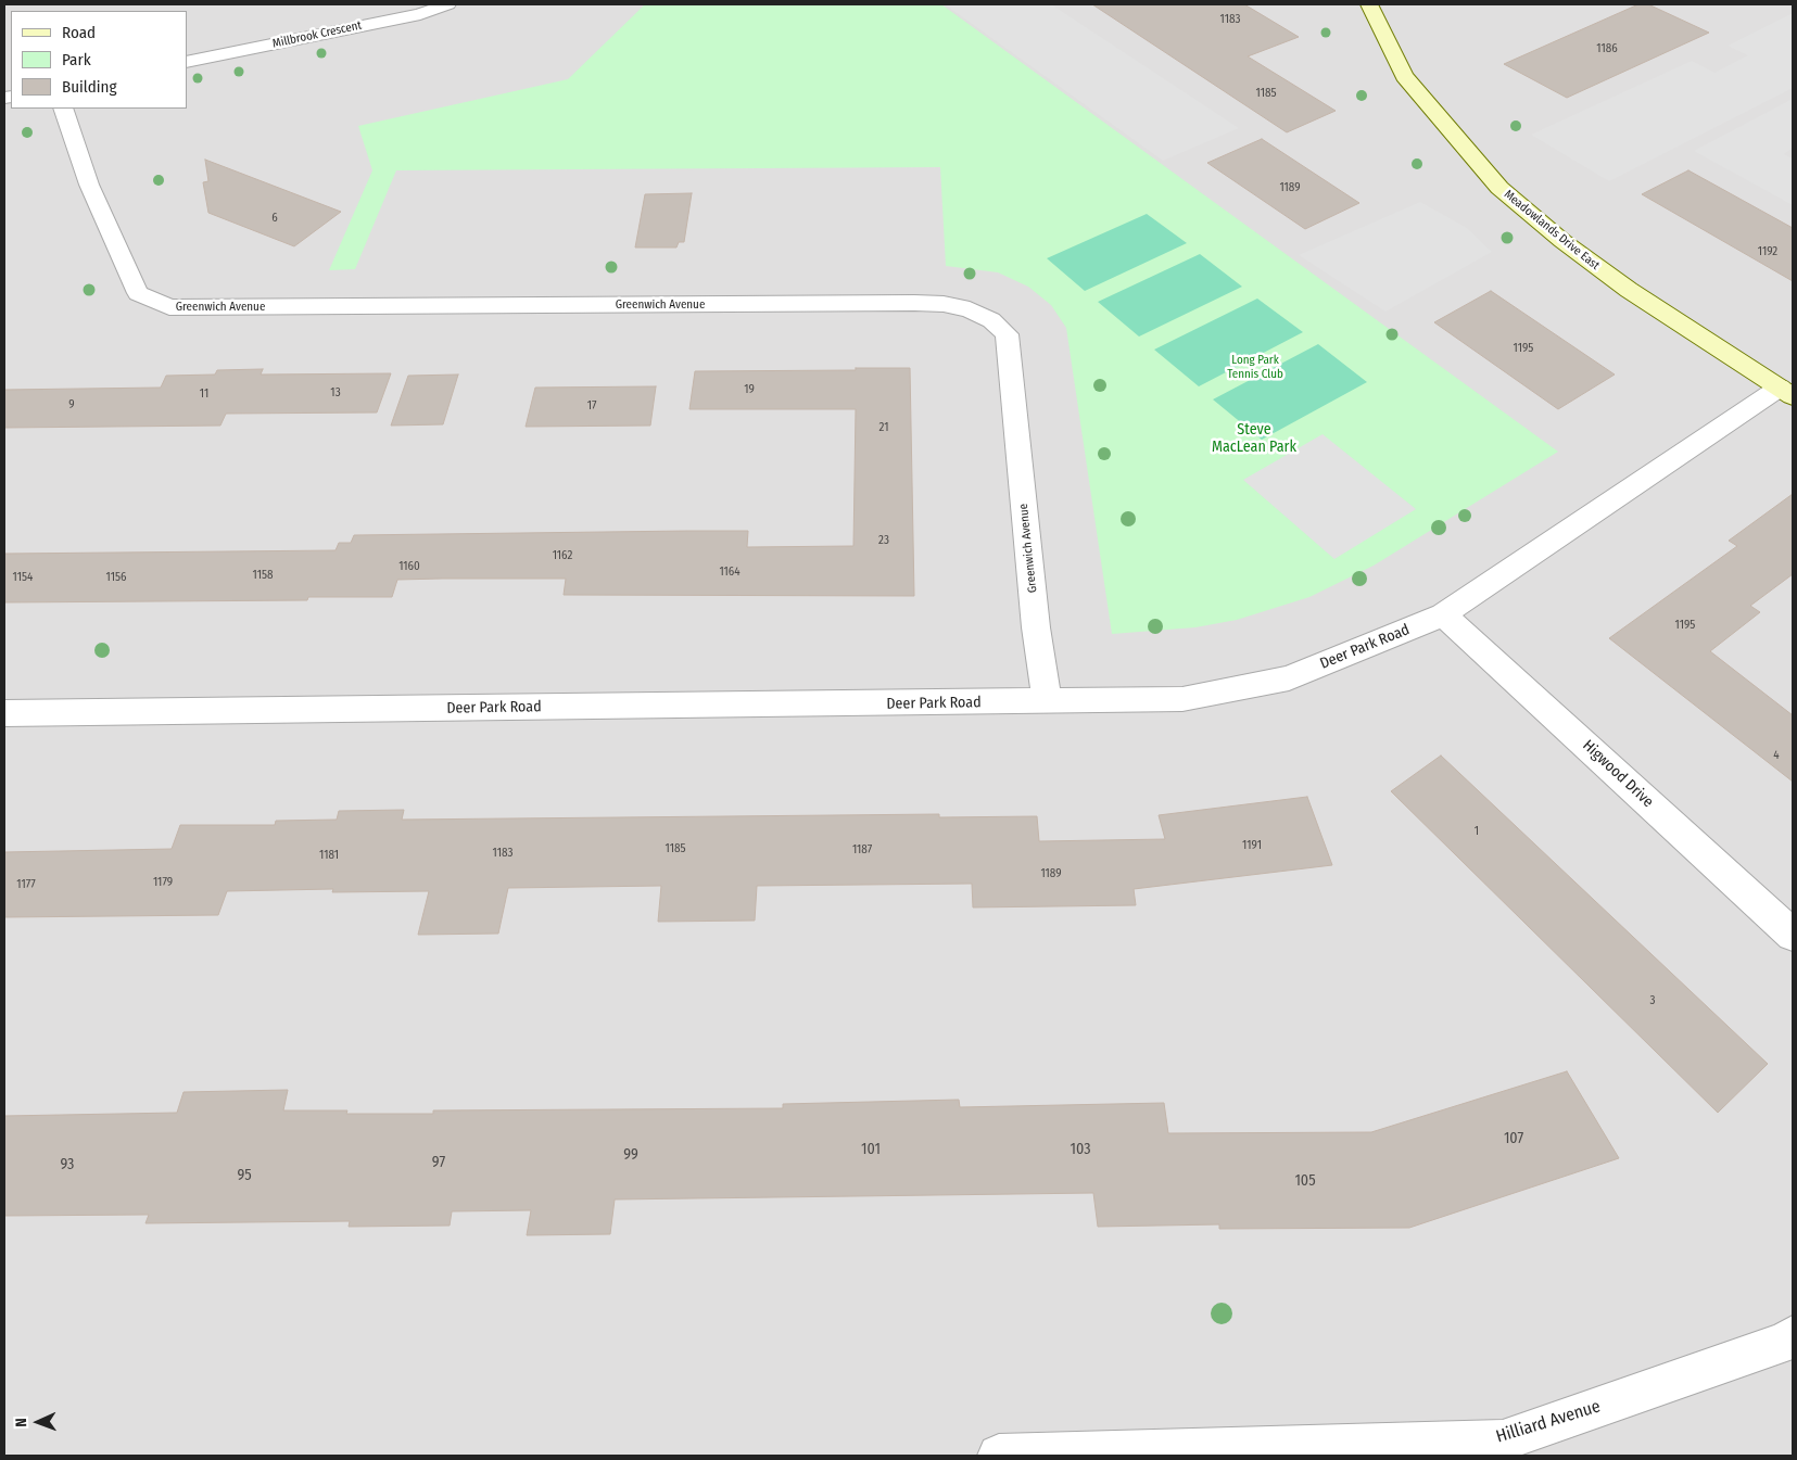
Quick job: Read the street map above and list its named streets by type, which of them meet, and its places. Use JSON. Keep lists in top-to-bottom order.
{
  "streets": {
    "main road": ["Meadowlands Drive East"],
    "street": [
      "Millbrook Crescent",
      "Greenwich Avenue",
      "Deer Park Road",
      "Higwood Drive",
      "Hilliard Avenue"
    ]
  },
  "crossings": [
    ["Meadowlands Drive East", "Deer Park Road"],
    ["Greenwich Avenue", "Deer Park Road"],
    ["Deer Park Road", "Higwood Drive"]
  ],
  "parks": ["Long Park Tennis Club", "Steve MacLean Park"],
  "house_numbers": [
    "1183",
    "1186",
    "1185",
    "1189",
    "6",
    "1192",
    "1195",
    "19",
    "13",
    "11",
    "9",
    "17",
    "21",
    "23",
    "1162",
    "1160",
    "1164",
    "1158",
    "1154",
    "1156",
    "1195",
    "4",
    "1",
    "1191",
    "1185",
    "1187",
    "1183",
    "1181",
    "1189",
    "1179",
    "1177",
    "3",
    "107",
    "101",
    "103",
    "99",
    "97",
    "93",
    "95",
    "105"
  ],
  "legend": ["Road", "Park", "Building"],
  "north": "left"
}
